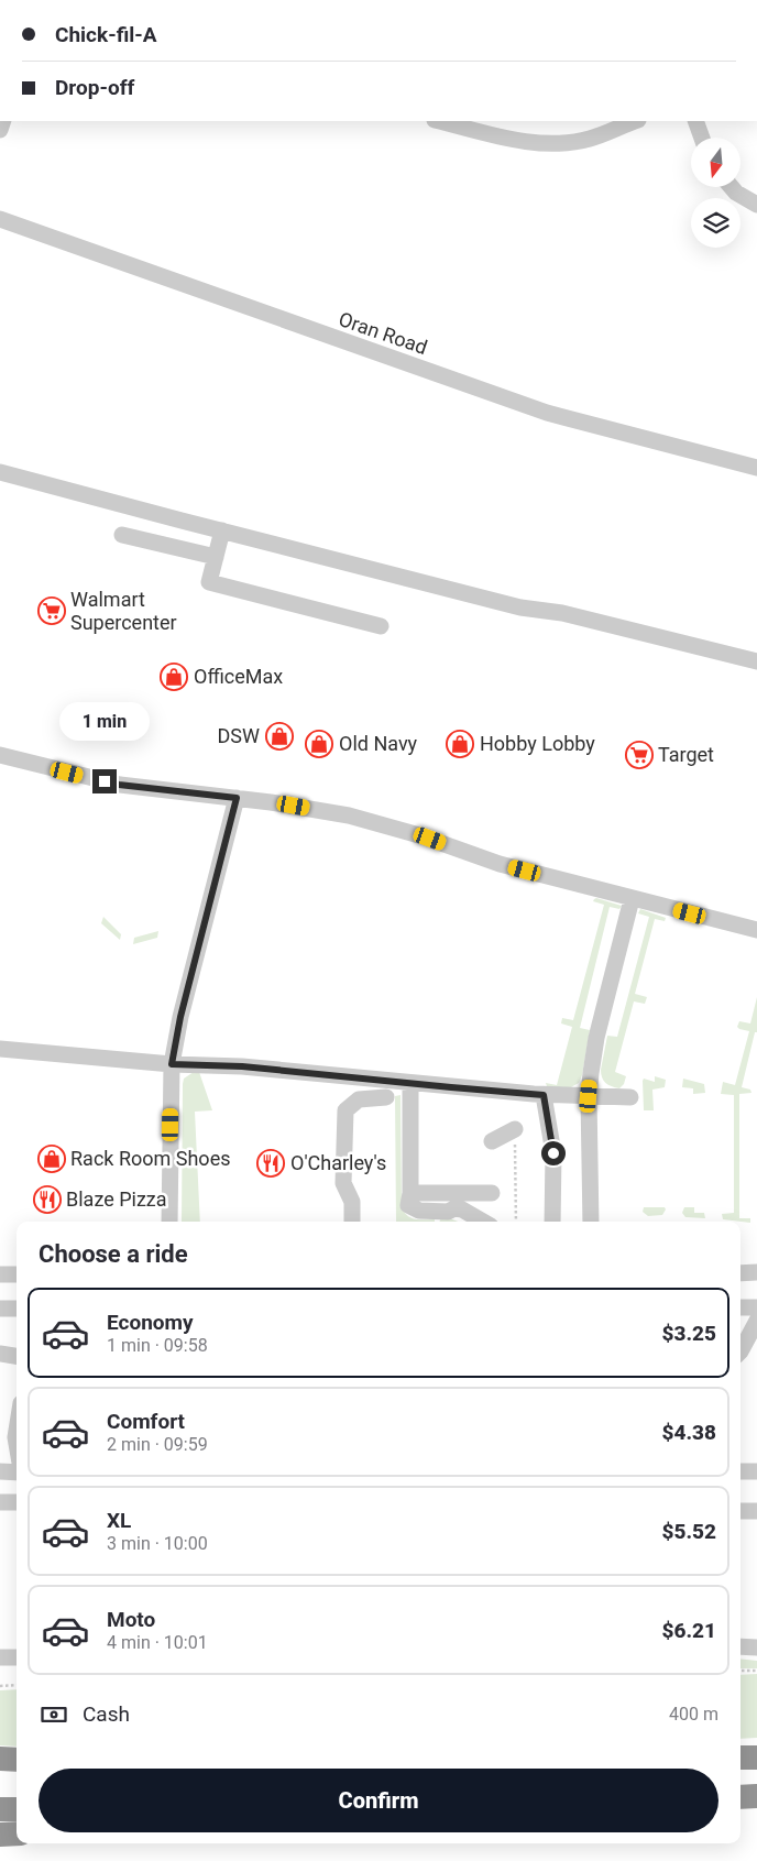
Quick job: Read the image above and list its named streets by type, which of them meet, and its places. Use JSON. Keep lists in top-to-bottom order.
{
  "streets": {
    "street": ["Oran Road"]
  },
  "places": {
    "supermarket": ["Walmart Supercenter", "Target"],
    "shop": [
      "OfficeMax",
      "DSW",
      "Old Navy",
      "Hobby Lobby",
      "Rack Room Shoes"
    ],
    "restaurant": ["O'Charley's", "Blaze Pizza"]
  },
  "north": "bottom",
  "page": {
    "banner": ["Chick-fil-A", "Drop-off"],
    "bubble": "1 min",
    "heading": "Choose a ride",
    "list": [
      {
        "name": "Economy",
        "note": "1 min · 09:58",
        "value": "$3.25"
      },
      {
        "name": "Comfort",
        "note": "2 min · 09:59",
        "value": "$4.38"
      },
      {
        "name": "XL",
        "note": "3 min · 10:00",
        "value": "$5.52"
      },
      {
        "name": "Moto",
        "note": "4 min · 10:01",
        "value": "$6.21"
      }
    ],
    "pay": ["Cash", "400 m"],
    "buttons": "Confirm"
  }
}
